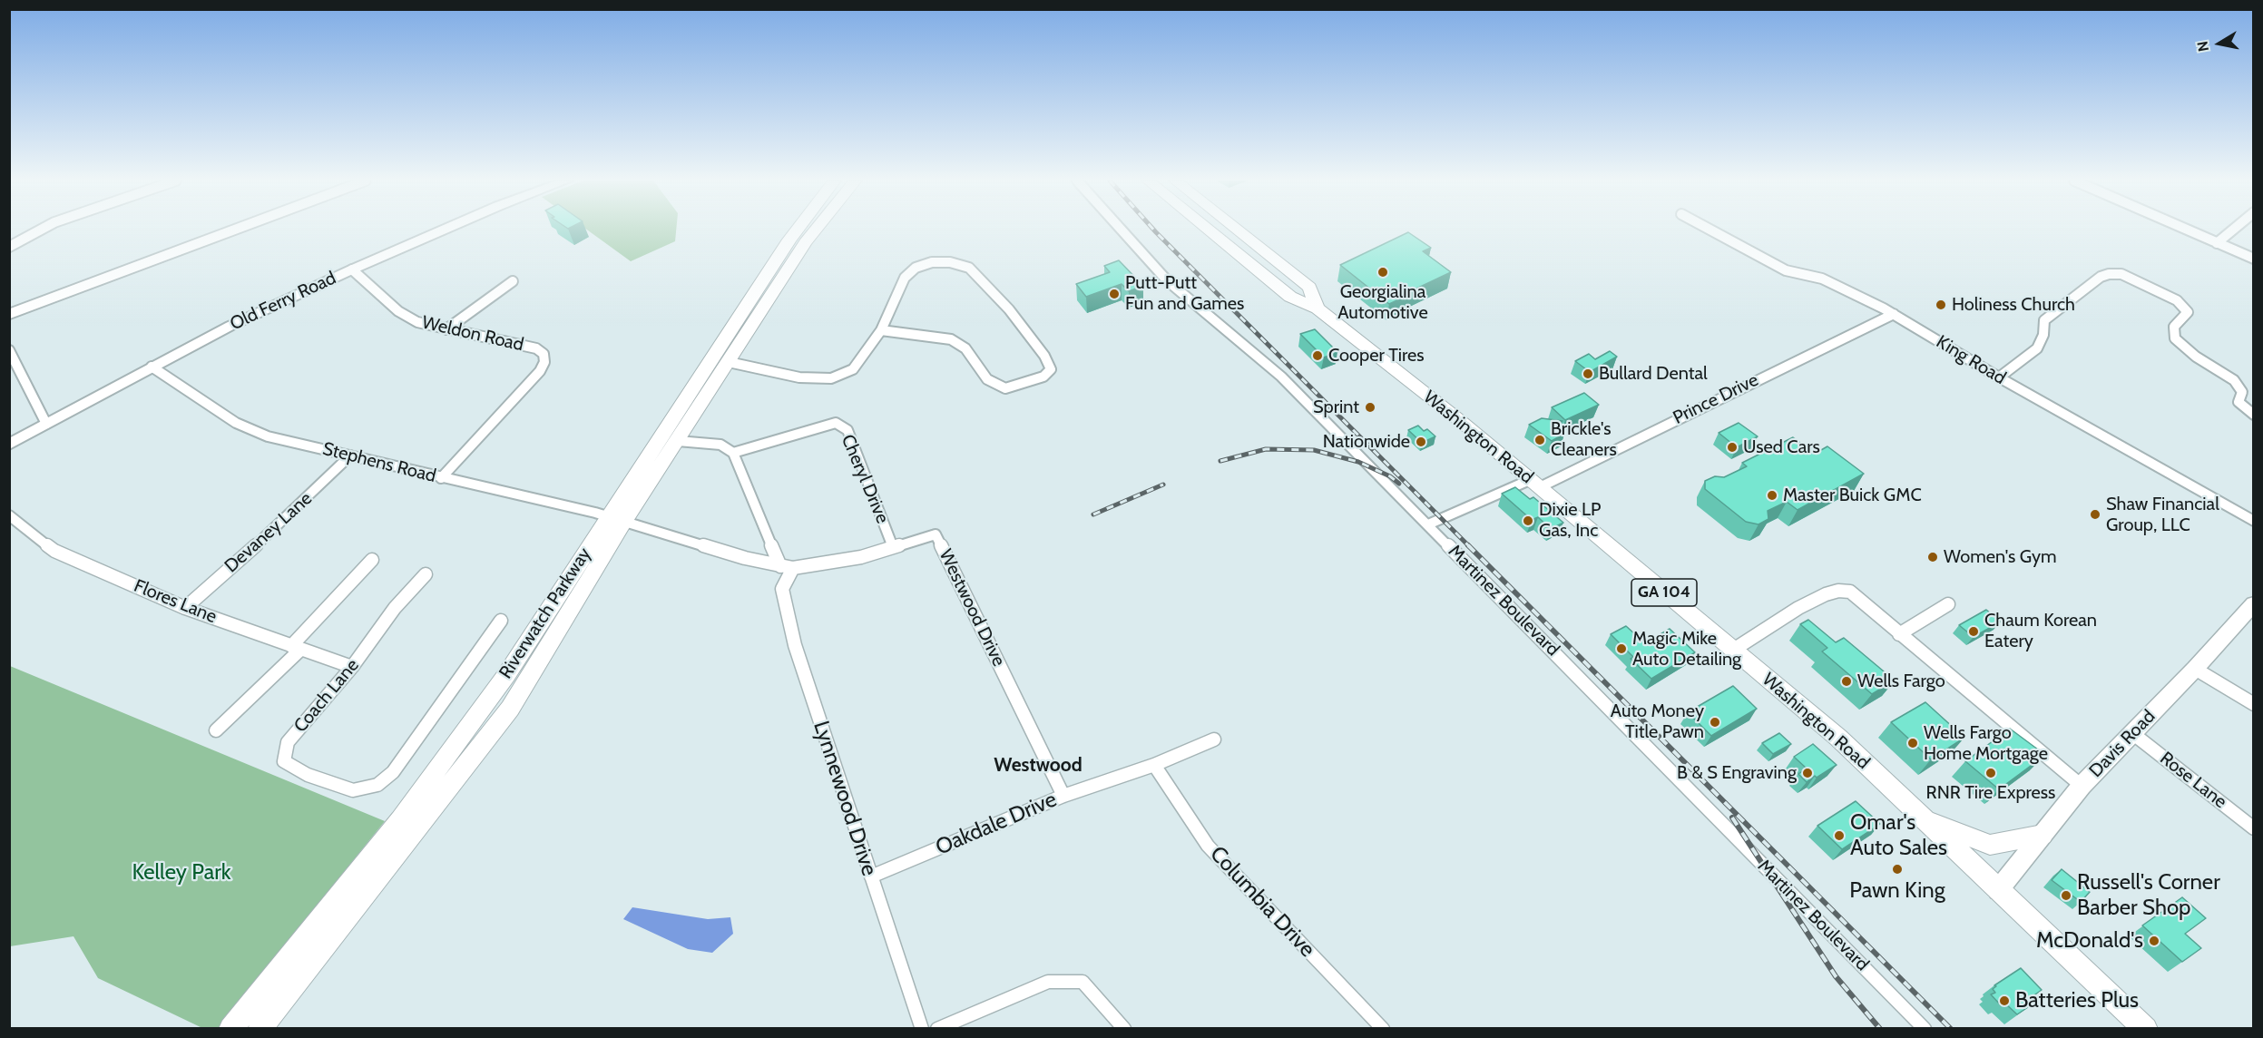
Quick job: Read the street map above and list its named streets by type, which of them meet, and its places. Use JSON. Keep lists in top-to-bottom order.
{
  "streets": {
    "main road": [
      "Washington Road",
      "GA 104",
      "Riverwatch Parkway",
      "Davis Road"
    ],
    "street": [
      "Old Ferry Road",
      "Weldon Road",
      "King Road",
      "Prince Drive",
      "Stephens Road",
      "Cheryl Drive",
      "Devaney Lane",
      "Martinez Boulevard",
      "Flores Lane",
      "Westwood Drive",
      "Coach Lane",
      "Rose Lane",
      "Lynnewood Drive",
      "Oakdale Drive",
      "Columbia Drive"
    ]
  },
  "crossings": [
    ["Old Ferry Road", "Weldon Road"],
    ["Old Ferry Road", "Stephens Road"],
    ["Weldon Road", "Stephens Road"],
    ["King Road", "Prince Drive"],
    ["Prince Drive", "Washington Road"],
    ["Prince Drive", "Martinez Boulevard"],
    ["Washington Road", "Davis Road"],
    ["Stephens Road", "Devaney Lane"],
    ["Stephens Road", "Westwood Drive"],
    ["Stephens Road", "Riverwatch Parkway"],
    ["Cheryl Drive", "Westwood Drive"],
    ["Devaney Lane", "Flores Lane"],
    ["Flores Lane", "Coach Lane"],
    ["Westwood Drive", "Riverwatch Parkway"],
    ["Westwood Drive", "Lynnewood Drive"],
    ["Westwood Drive", "Oakdale Drive"],
    ["Davis Road", "Rose Lane"],
    ["Lynnewood Drive", "Oakdale Drive"],
    ["Oakdale Drive", "Columbia Drive"]
  ],
  "districts": ["Westwood"],
  "parks": ["Kelley Park"],
  "places": [
    "Georgialina Automotive",
    "Putt-Putt Fun and Games",
    "Holiness Church",
    "Cooper Tires",
    "Bullard Dental",
    "Sprint",
    "Brickle's Cleaners",
    "Nationwide",
    "Used Cars",
    "Master Buick GMC",
    "Shaw Financial Group, LLC",
    "Dixie LP Gas, Inc",
    "Women's Gym",
    "Chaum Korean Eatery",
    "Magic Mike Auto Detailing",
    "Wells Fargo",
    "Auto Money Title Pawn",
    "Wells Fargo Home Mortgage",
    "B & S Engraving",
    "RNR Tire Express",
    "Omar's Auto Sales",
    "Pawn King",
    "Russell's Corner Barber Shop",
    "McDonald's",
    "Batteries Plus"
  ],
  "north": "left"
}
